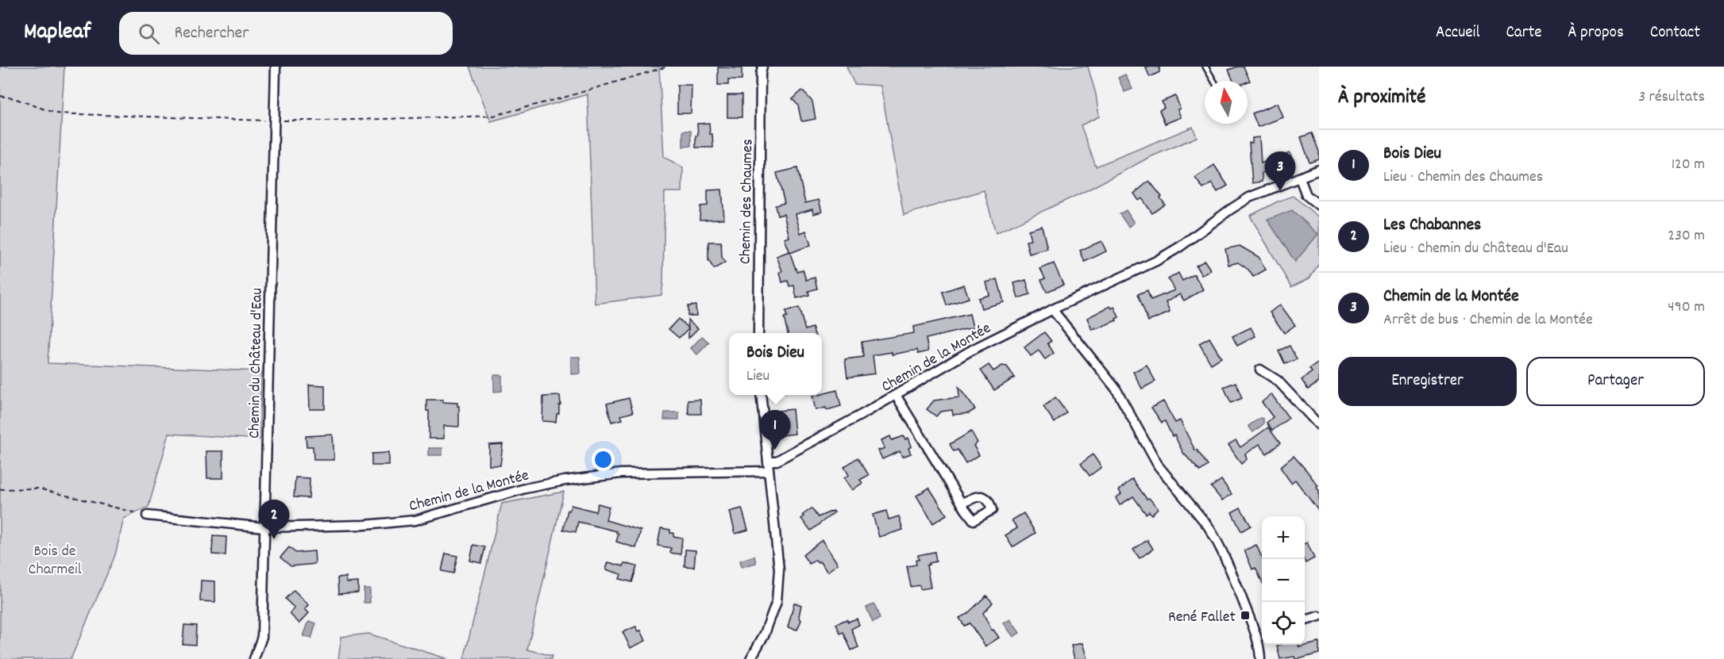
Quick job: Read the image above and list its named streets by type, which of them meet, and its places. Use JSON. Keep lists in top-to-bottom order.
{
  "streets": {
    "street": ["Chemin des Chaumes", "Chemin de la Montée", "Chemin du Château d'Eau"]
  },
  "crossings": [
    ["Chemin de la Montée", "Chemin du Château d'Eau"]
  ],
  "parks": ["Bois de Charmeil"],
  "places": {
    "transit": ["René Fallet"]
  },
  "north": "top",
  "page": {
    "header": "Mapleaf",
    "search": "Rechercher",
    "nav": [
      "Accueil",
      "Carte",
      "À propos",
      "Contact"
    ],
    "heading": ["À proximité", "3 résultats"],
    "list": [
      {
        "mark": "1",
        "name": "Bois Dieu",
        "note": "Lieu · Chemin des Chaumes",
        "value": "120 m"
      },
      {
        "mark": "2",
        "name": "Les Chabannes",
        "note": "Lieu · Chemin du Château d'Eau",
        "value": "230 m"
      },
      {
        "mark": "3",
        "name": "Chemin de la Montée",
        "note": "Arrêt de bus · Chemin de la Montée",
        "value": "490 m"
      }
    ],
    "pins": ["3", "1", "2"],
    "popup": ["Bois Dieu", "Lieu"],
    "buttons": ["Enregistrer", "Partager"],
    "map_buttons": ["+", "−"]
  }
}
